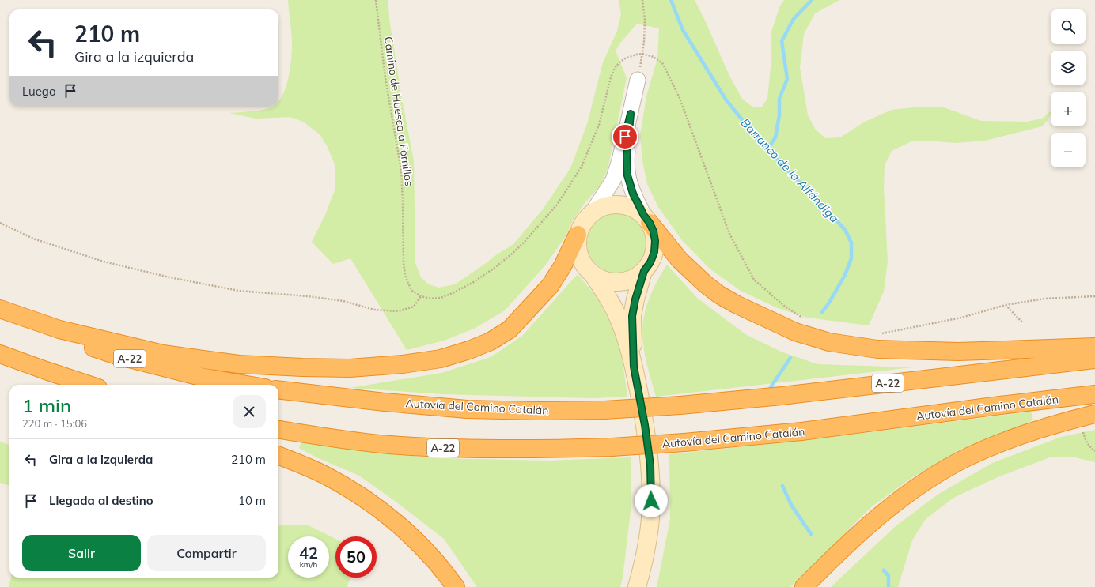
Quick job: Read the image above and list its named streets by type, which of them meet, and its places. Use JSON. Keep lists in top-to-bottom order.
{
  "streets": {
    "highway": ["A-22", "Autovía del Camino Catalán"],
    "path": ["Camino de Huesca a Fornillos"]
  },
  "water": ["Barranco de la Alfándiga"],
  "page": {
    "map_buttons": ["+", "−"],
    "turn": ["210 m", "Gira a la izquierda"],
    "then": "Luego",
    "heading": ["1 min", "220 m · 15:06"],
    "list": [
      {
        "name": "Gira a la izquierda",
        "value": "210 m"
      },
      {
        "name": "Llegada al destino",
        "value": "10 m"
      }
    ],
    "buttons": ["Salir", "Compartir"],
    "speed": "42 km/h",
    "limit": "50"
  }
}
